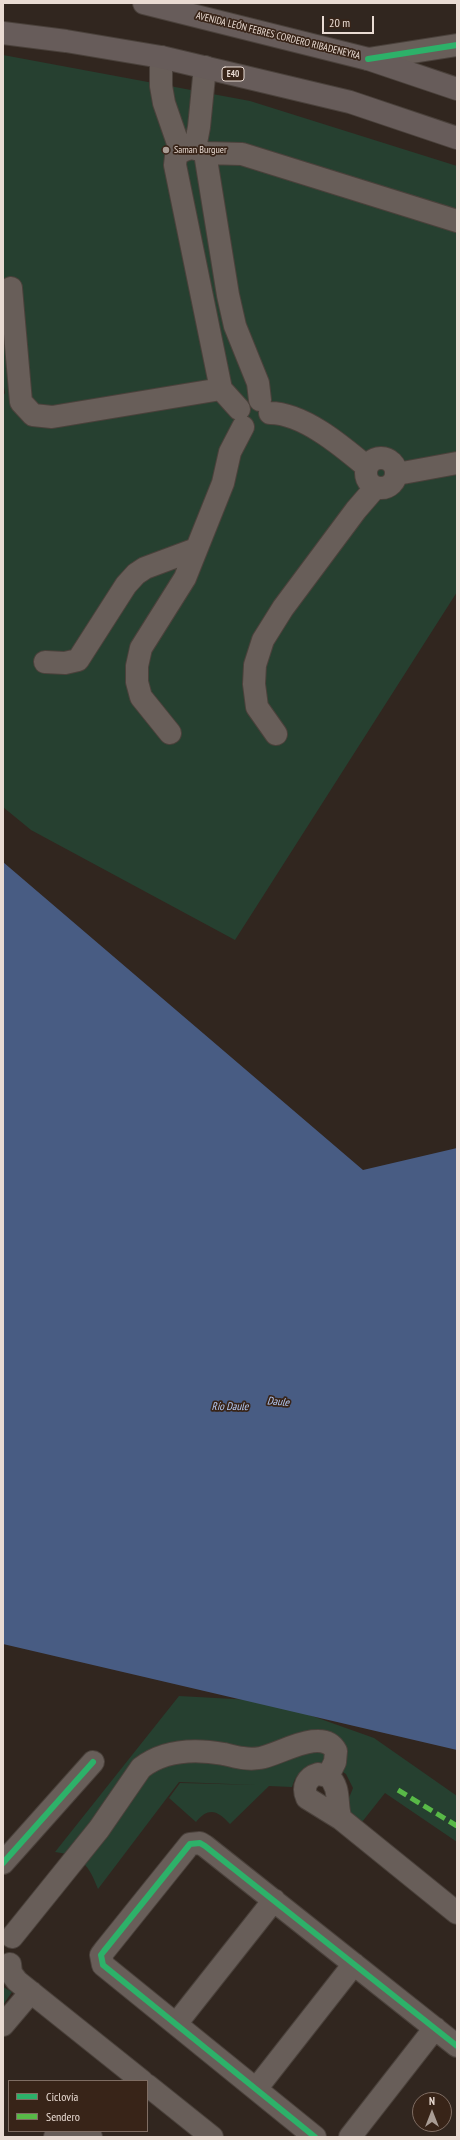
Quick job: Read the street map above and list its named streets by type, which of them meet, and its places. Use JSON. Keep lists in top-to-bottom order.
{
  "streets": {
    "highway": ["AVENIDA LEÓN FEBRES CORDERO RIBADENEYRA", "E40"]
  },
  "water": ["Daule", "Río Daule"],
  "places": ["Saman Burguer"],
  "legend": ["Ciclovía", "Sendero"],
  "scale_bar": "20 m",
  "north": "top"
}
